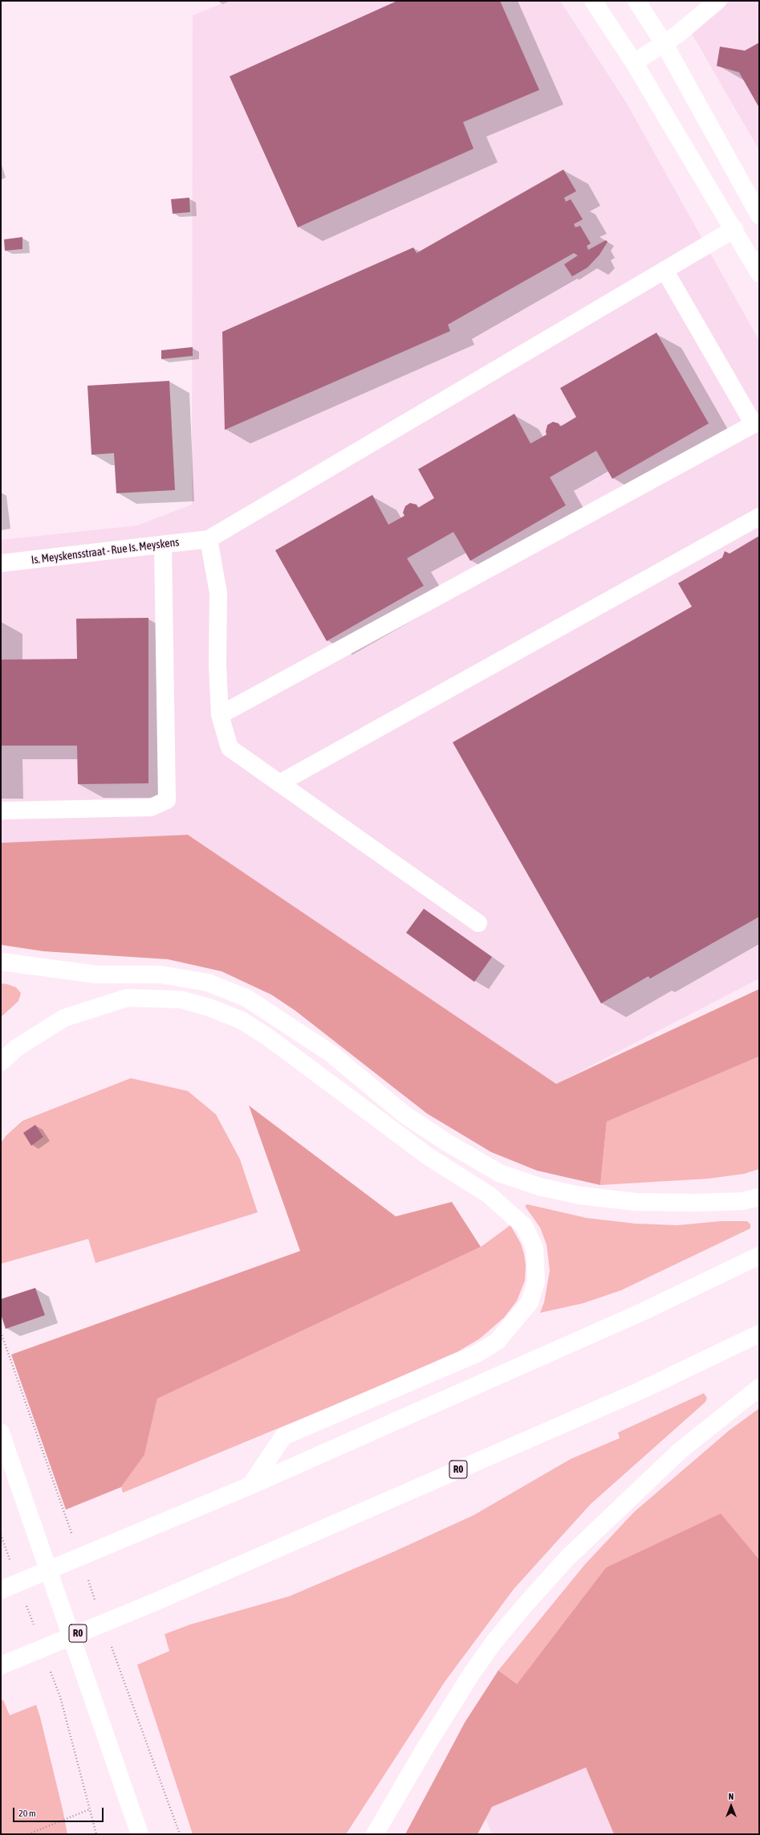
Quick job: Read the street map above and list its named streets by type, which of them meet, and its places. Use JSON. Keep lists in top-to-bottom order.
{
  "streets": {
    "main road": ["Is. Meyskensstraat - Rue Is. Meyskens", "R0"]
  },
  "scale_bar": "20 m",
  "north": "top"
}
